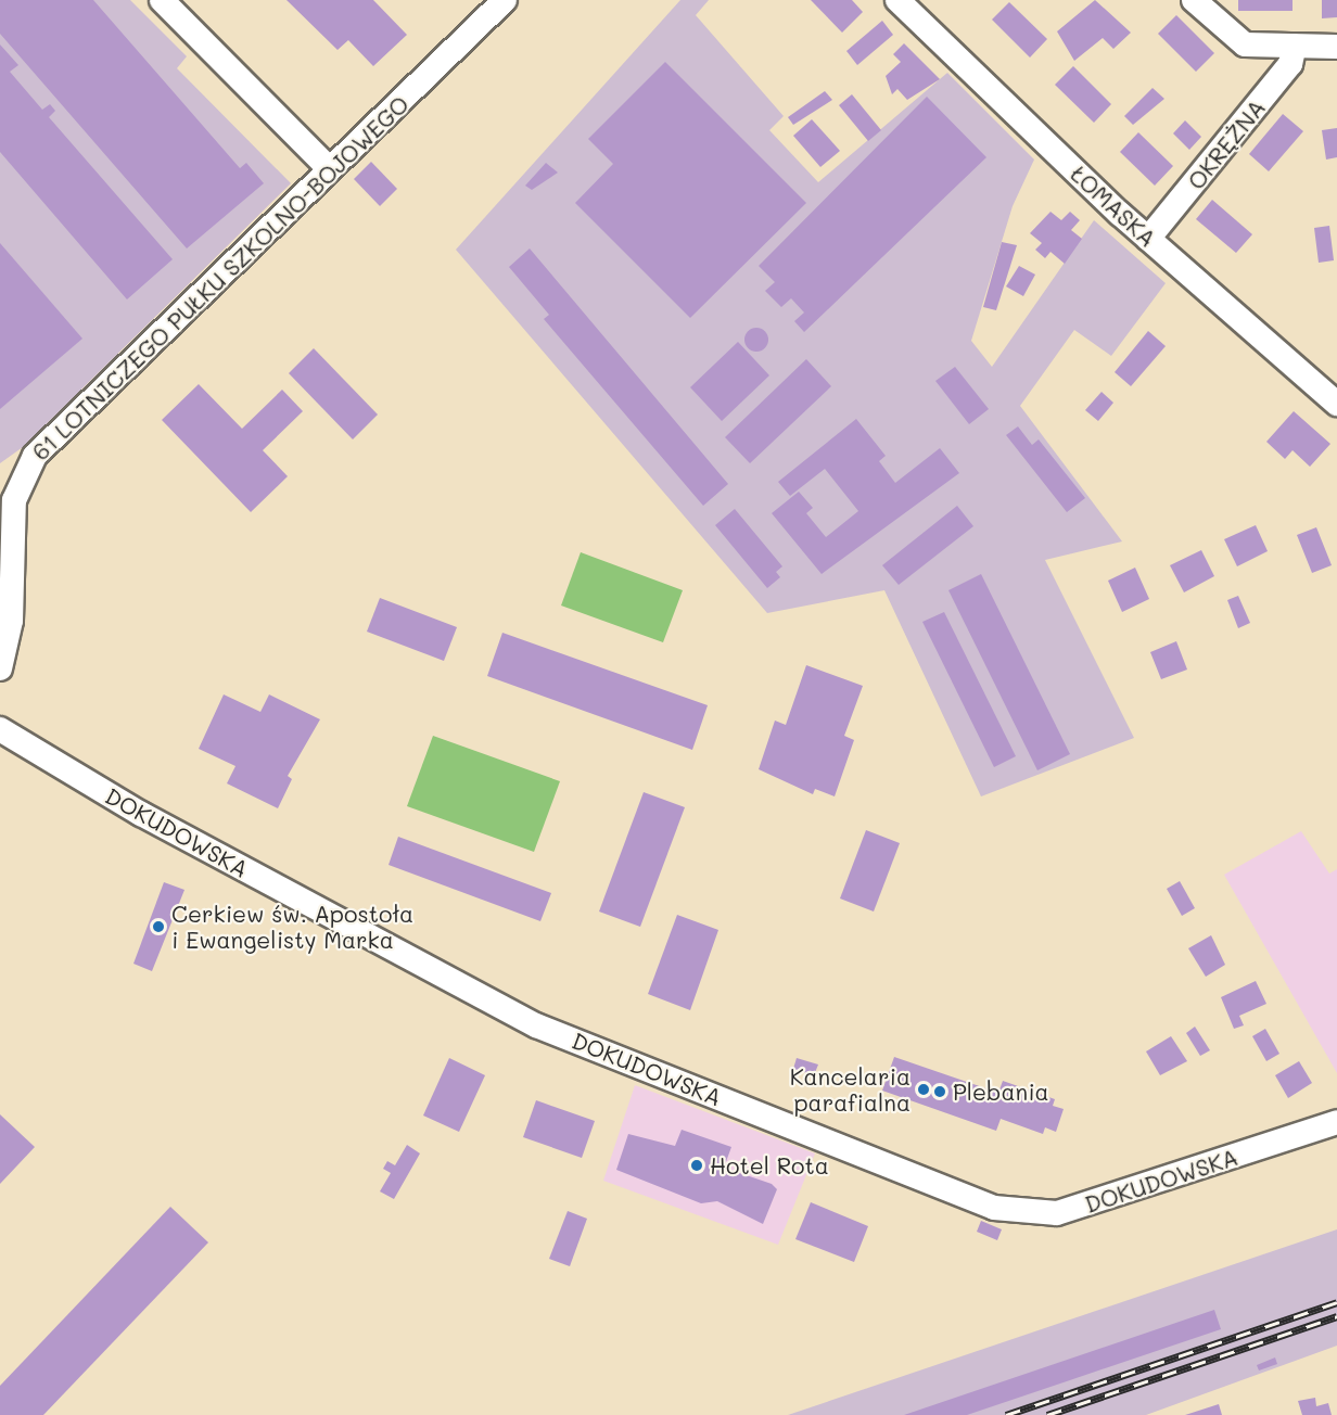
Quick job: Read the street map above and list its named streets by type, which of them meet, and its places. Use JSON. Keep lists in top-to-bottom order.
{
  "streets": {
    "street": [
      "OKRĘŻNA",
      "ŁOMASKA",
      "61 LOTNICZEGO PUŁKU SZKOLNO-BOJOWEGO",
      "DOKUDOWSKA"
    ]
  },
  "crossings": [
    ["OKRĘŻNA", "ŁOMASKA"]
  ],
  "places": [
    "Cerkiew św. Apostoła i Ewangelisty Marka",
    "Kancelaria parafialna",
    "Plebania",
    "Hotel Rota"
  ]
}
